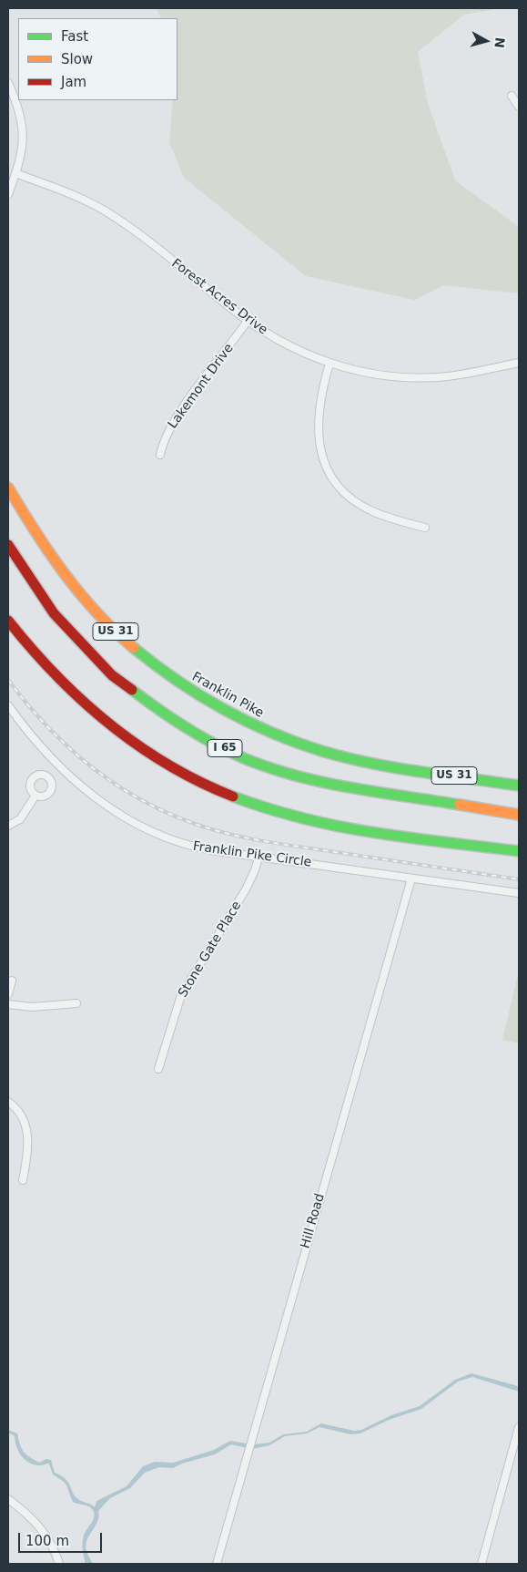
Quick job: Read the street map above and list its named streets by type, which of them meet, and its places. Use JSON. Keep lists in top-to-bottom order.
{
  "streets": {
    "main road": ["US 31", "Franklin Pike", "I 65"],
    "street": [
      "Forest Acres Drive",
      "Lakemont Drive",
      "Franklin Pike Circle",
      "Stone Gate Place",
      "Hill Road"
    ]
  },
  "crossings": [
    ["Forest Acres Drive", "Lakemont Drive"],
    ["Franklin Pike Circle", "Stone Gate Place"],
    ["Franklin Pike Circle", "Hill Road"]
  ],
  "legend": ["Fast", "Slow", "Jam"],
  "scale_bar": "100 m",
  "north": "right"
}
